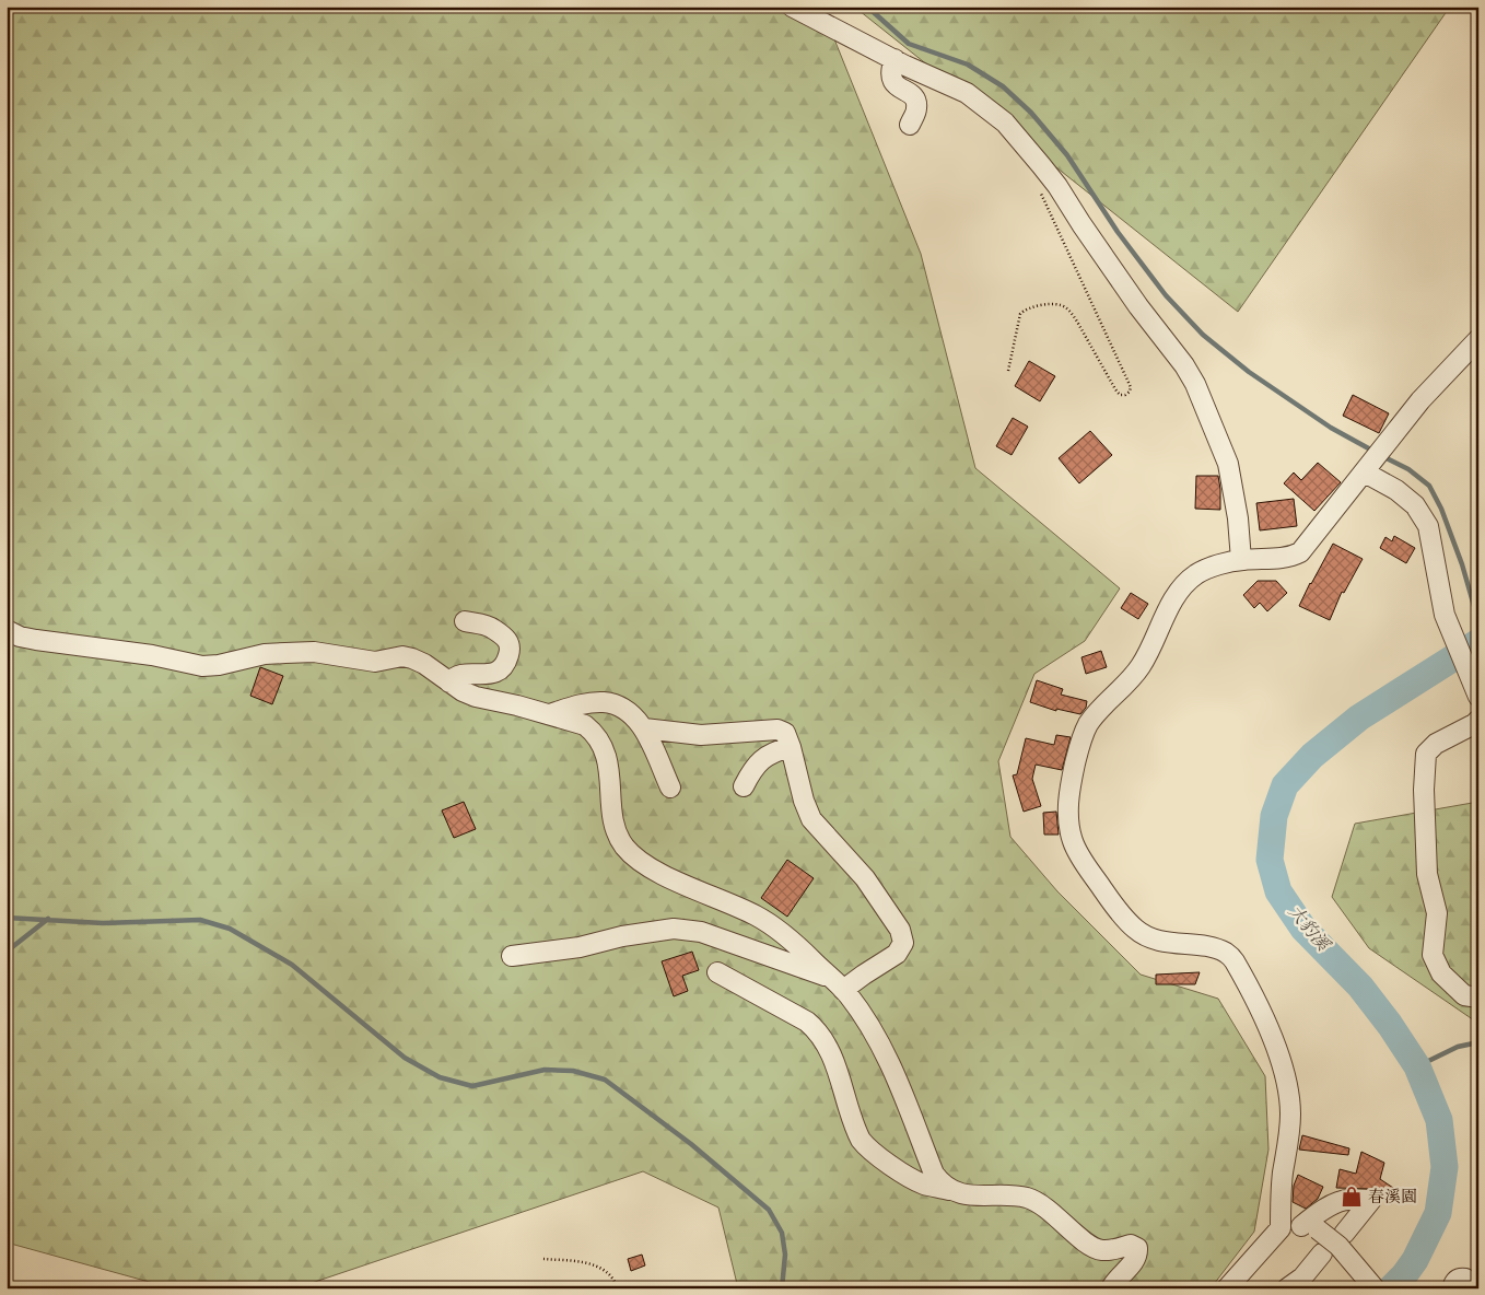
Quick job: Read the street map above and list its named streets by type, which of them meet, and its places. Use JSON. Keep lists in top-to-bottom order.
{
  "water": ["大豹溪"],
  "places": {
    "shop": ["春溪園"]
  }
}
